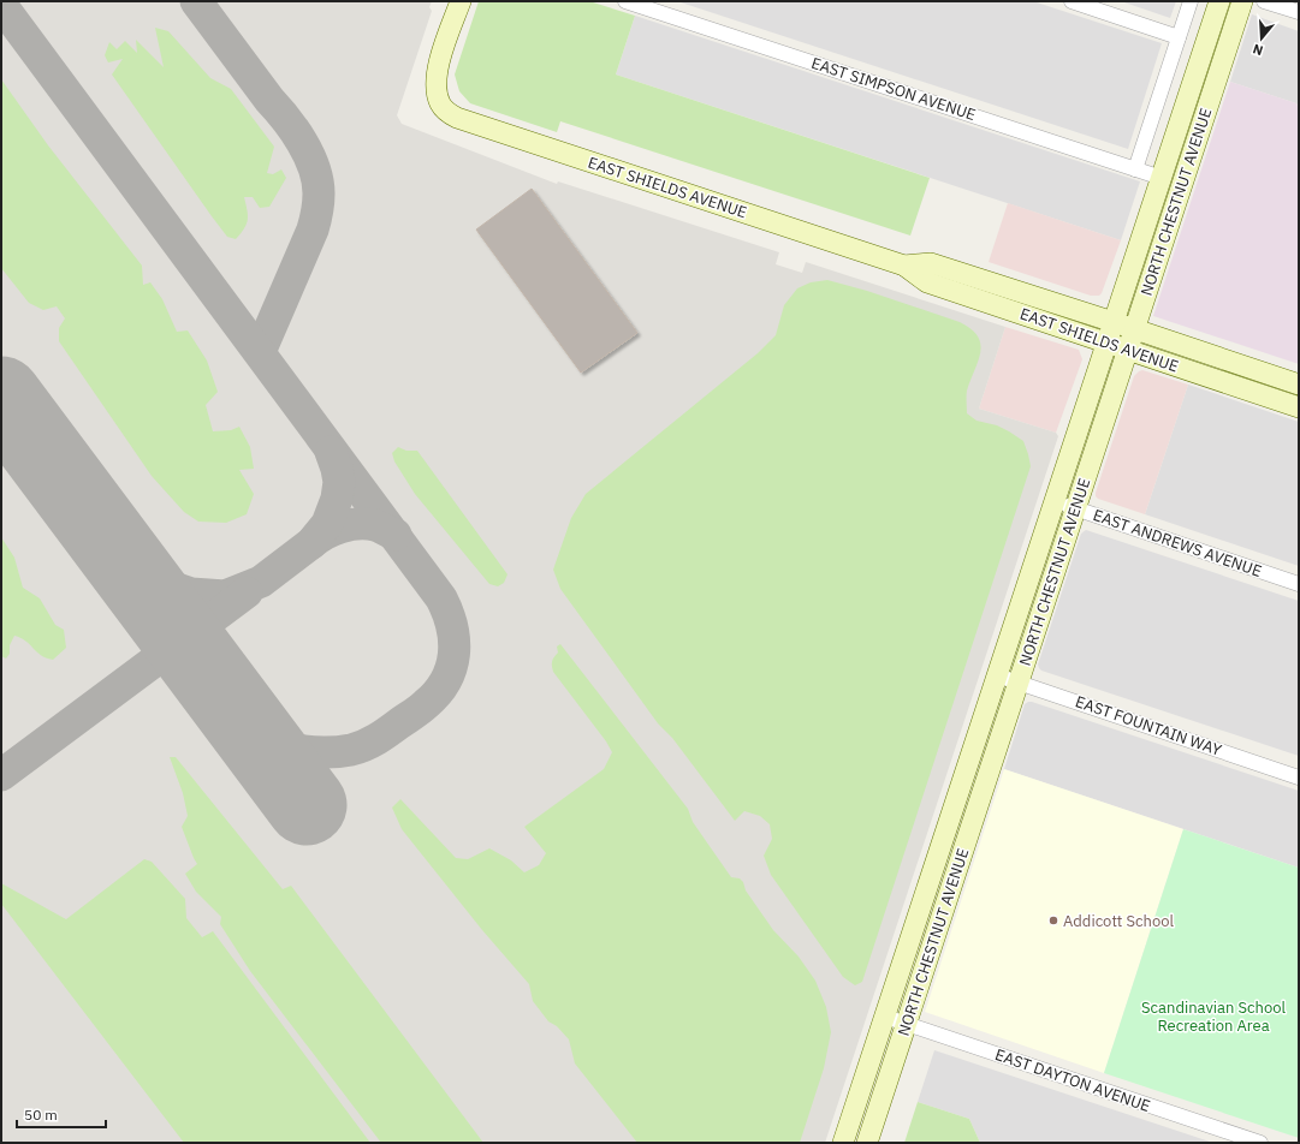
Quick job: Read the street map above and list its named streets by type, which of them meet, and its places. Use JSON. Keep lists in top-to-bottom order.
{
  "streets": {
    "main road": ["EAST SHIELDS AVENUE", "NORTH CHESTNUT AVENUE"],
    "street": [
      "EAST SIMPSON AVENUE",
      "EAST ANDREWS AVENUE",
      "EAST FOUNTAIN WAY",
      "EAST DAYTON AVENUE"
    ]
  },
  "crossings": [
    ["EAST SIMPSON AVENUE", "NORTH CHESTNUT AVENUE"],
    ["EAST SHIELDS AVENUE", "NORTH CHESTNUT AVENUE"],
    ["NORTH CHESTNUT AVENUE", "EAST ANDREWS AVENUE"],
    ["NORTH CHESTNUT AVENUE", "EAST FOUNTAIN WAY"],
    ["NORTH CHESTNUT AVENUE", "EAST DAYTON AVENUE"]
  ],
  "parks": ["Scandinavian School Recreation Area"],
  "places": ["Addicott School"],
  "scale_bar": "50 m",
  "north": "bottom"
}
